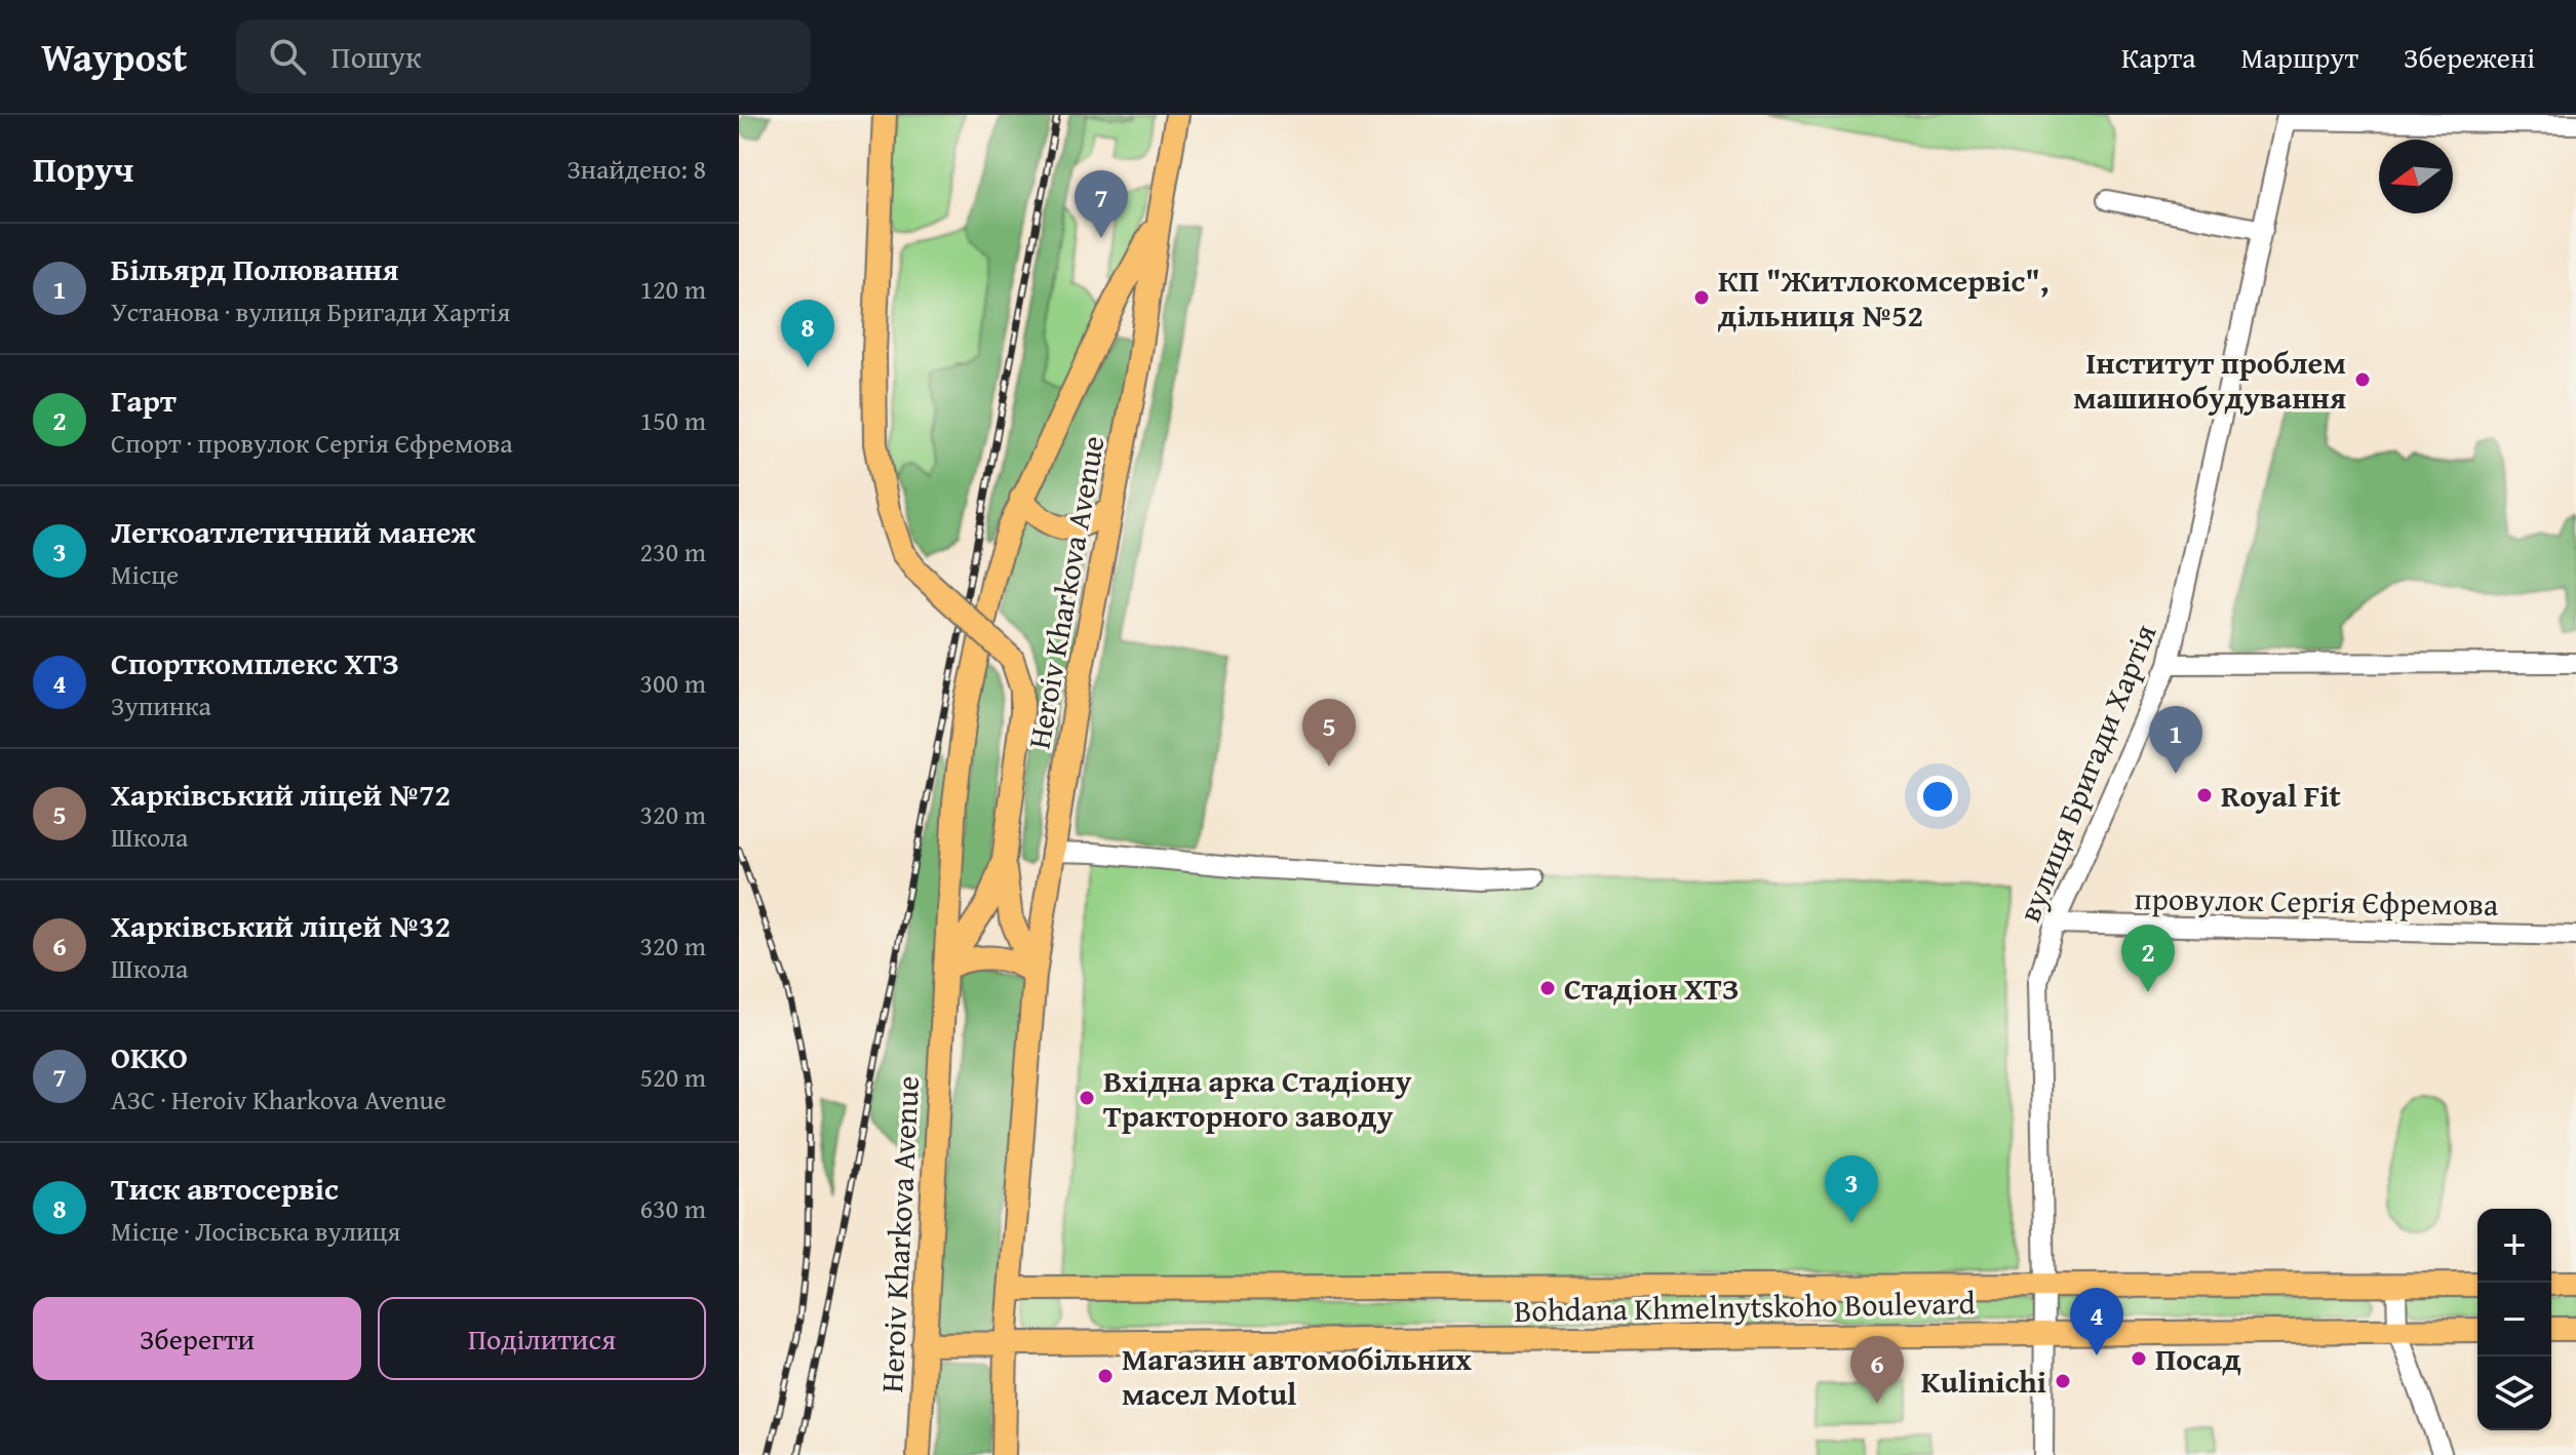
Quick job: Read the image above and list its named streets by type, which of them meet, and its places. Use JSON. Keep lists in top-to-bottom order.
{
  "streets": {
    "main road": ["Heroiv Kharkova Avenue", "Bohdana Khmelnytskoho Boulevard"],
    "street": ["вулиця Бригади Хартія", "провулок Сергія Єфремова"]
  },
  "crossings": [
    ["Heroiv Kharkova Avenue", "Bohdana Khmelnytskoho Boulevard"],
    ["вулиця Бригади Хартія", "провулок Сергія Єфремова"],
    ["вулиця Бригади Хартія", "Bohdana Khmelnytskoho Boulevard"]
  ],
  "places": [
    "КП \"Житлокомсервіс\", дільниця №52",
    "Інститут проблем машинобудування",
    "Royal Fit",
    "Стадіон ХТЗ",
    "Вхідна арка Стадіону Тракторного заводу",
    "Посад",
    "Магазин автомобільних масел Motul",
    "Kulinichi"
  ],
  "north": "left",
  "page": {
    "header": "Waypost",
    "search": "Пошук",
    "nav": ["Карта", "Маршрут", "Збережені"],
    "heading": ["Поруч", "Знайдено: 8"],
    "pins": [
      "7",
      "8",
      "5",
      "1",
      "2",
      "3",
      "4",
      "6"
    ],
    "list": [
      {
        "mark": "1",
        "name": "Більярд Полювання",
        "note": "Установа · вулиця Бригади Хартія",
        "value": "120 m"
      },
      {
        "mark": "2",
        "name": "Гарт",
        "note": "Спорт · провулок Сергія Єфремова",
        "value": "150 m"
      },
      {
        "mark": "3",
        "name": "Легкоатлетичний манеж",
        "note": "Місце",
        "value": "230 m"
      },
      {
        "mark": "4",
        "name": "Спорткомплекс ХТЗ",
        "note": "Зупинка",
        "value": "300 m"
      },
      {
        "mark": "5",
        "name": "Харківський ліцей №72",
        "note": "Школа",
        "value": "320 m"
      },
      {
        "mark": "6",
        "name": "Харківський ліцей №32",
        "note": "Школа",
        "value": "320 m"
      },
      {
        "mark": "7",
        "name": "OKKO",
        "note": "АЗС · Heroiv Kharkova Avenue",
        "value": "520 m"
      },
      {
        "mark": "8",
        "name": "Тиск автосервіс",
        "note": "Місце · Лосівська вулиця",
        "value": "630 m"
      }
    ],
    "map_buttons": ["+", "−"],
    "buttons": ["Зберегти", "Поділитися"]
  }
}
